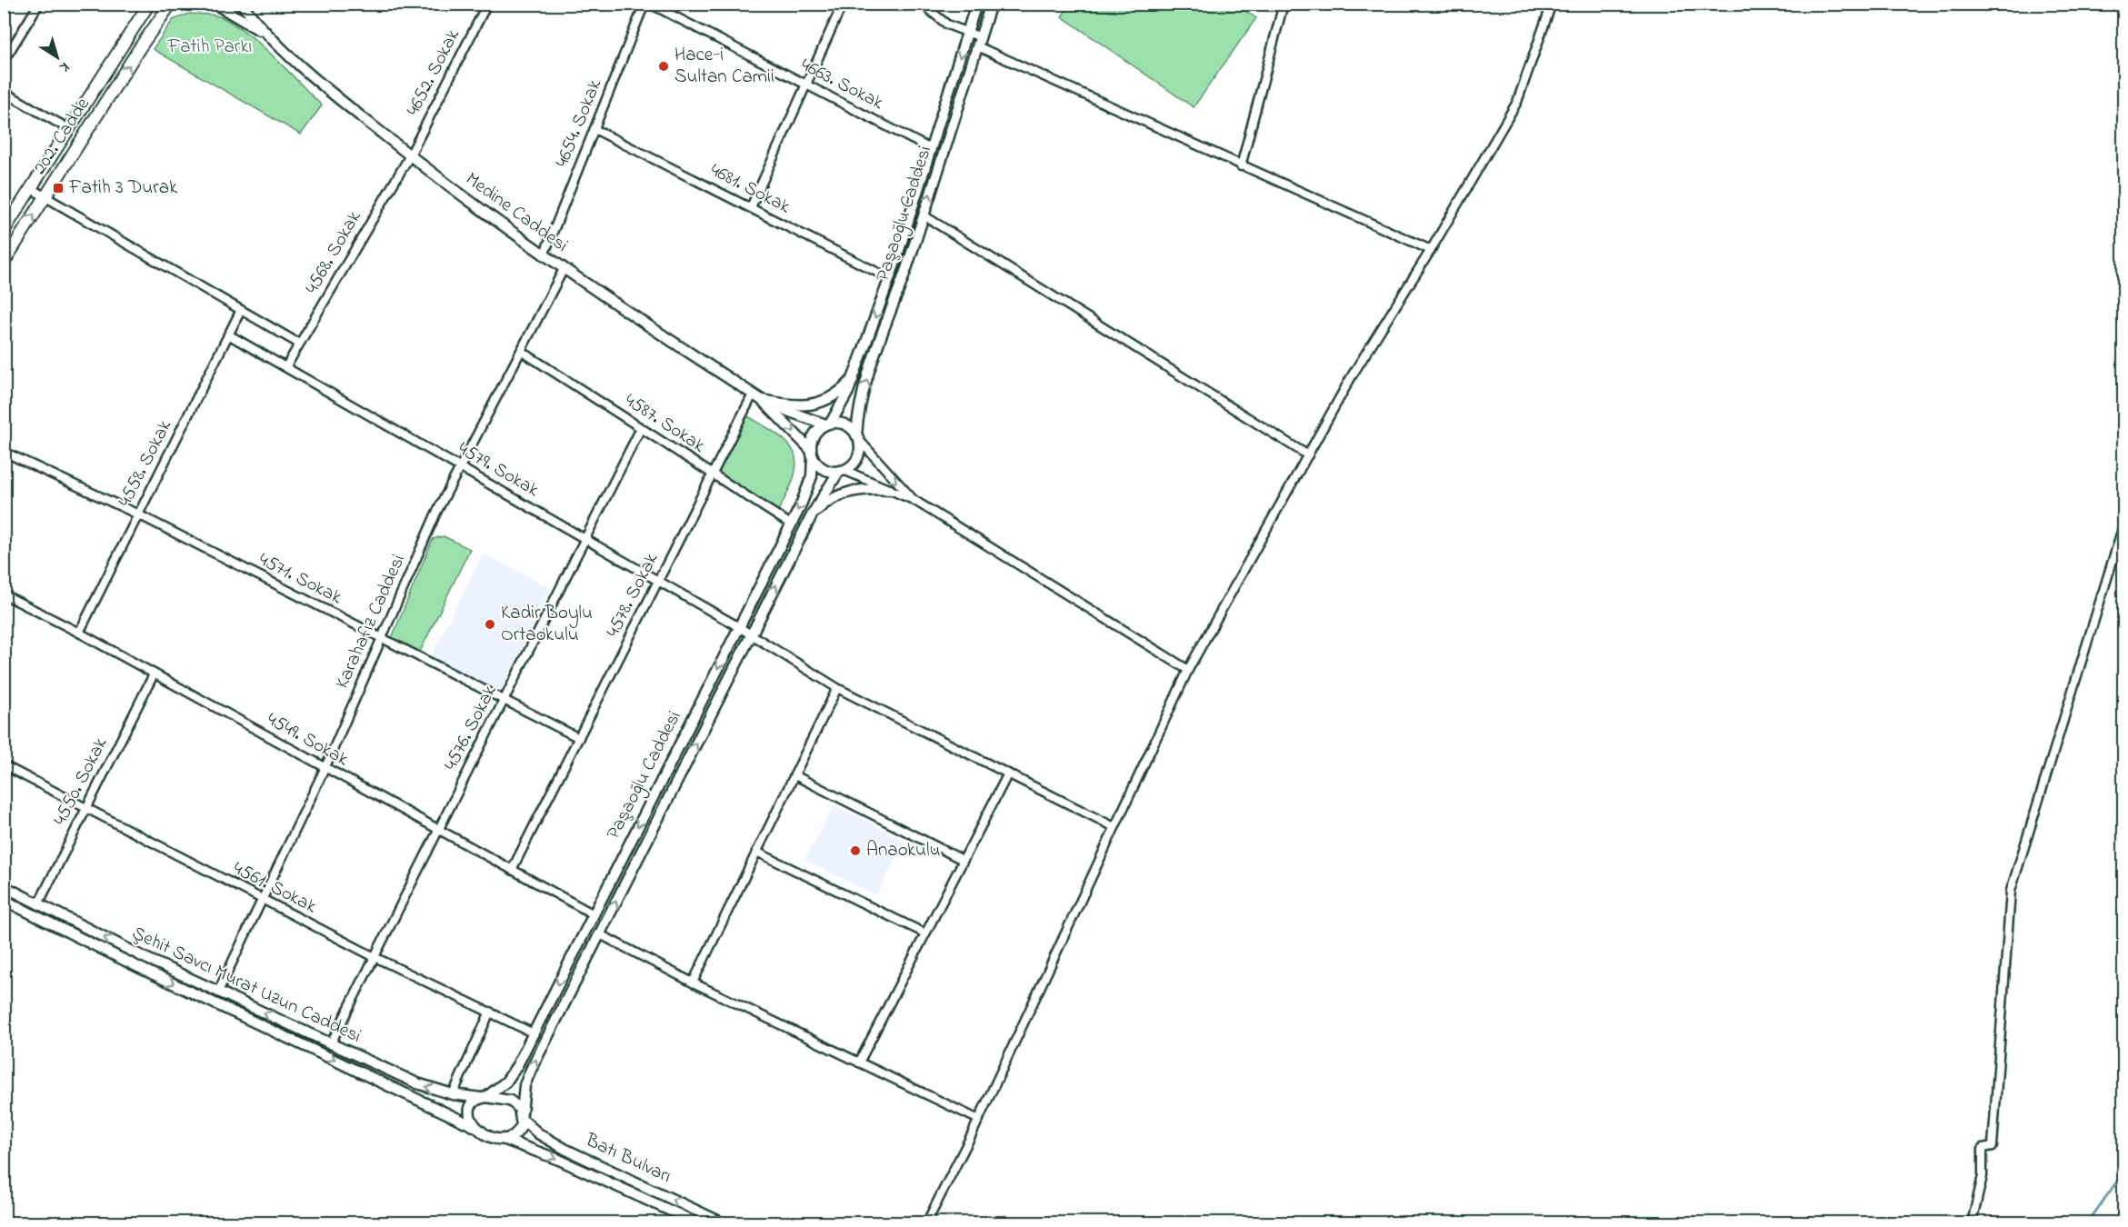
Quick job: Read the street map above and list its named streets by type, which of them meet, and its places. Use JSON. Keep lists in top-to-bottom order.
{
  "streets": {
    "main road": ["202. Cadde"],
    "street": [
      "4652. Sokak",
      "4663. Sokak",
      "4654. Sokak",
      "4681. Sokak",
      "Medine Caddesi",
      "Paşaoğlu Caddesi",
      "4568. Sokak",
      "4587. Sokak",
      "4558. Sokak",
      "4579. Sokak",
      "4571. Sokak",
      "4578. Sokak",
      "Karahafız Caddesi",
      "4576. Sokak",
      "4549. Sokak",
      "4550. Sokak",
      "4561. Sokak",
      "Şehit Savcı Murat Uzun Caddesi",
      "Batı Bulvarı"
    ]
  },
  "crossings": [
    ["4652. Sokak", "Medine Caddesi"],
    ["4652. Sokak", "4568. Sokak"],
    ["4663. Sokak", "4654. Sokak"],
    ["4663. Sokak", "Paşaoğlu Caddesi"],
    ["4654. Sokak", "4681. Sokak"],
    ["4654. Sokak", "Medine Caddesi"],
    ["4681. Sokak", "Paşaoğlu Caddesi"],
    ["Medine Caddesi", "Paşaoğlu Caddesi"],
    ["Medine Caddesi", "4568. Sokak"],
    ["Medine Caddesi", "4578. Sokak"],
    ["Medine Caddesi", "Karahafız Caddesi"],
    ["Paşaoğlu Caddesi", "4587. Sokak"],
    ["Paşaoğlu Caddesi", "4579. Sokak"],
    ["Paşaoğlu Caddesi", "4549. Sokak"],
    ["Paşaoğlu Caddesi", "4561. Sokak"],
    ["Paşaoğlu Caddesi", "Şehit Savcı Murat Uzun Caddesi"],
    ["Paşaoğlu Caddesi", "Batı Bulvarı"],
    ["4568. Sokak", "4579. Sokak"],
    ["4587. Sokak", "4578. Sokak"],
    ["4587. Sokak", "Karahafız Caddesi"],
    ["4587. Sokak", "4576. Sokak"],
    ["4558. Sokak", "4579. Sokak"],
    ["4558. Sokak", "4571. Sokak"],
    ["4558. Sokak", "4549. Sokak"],
    ["4579. Sokak", "4578. Sokak"],
    ["4579. Sokak", "Karahafız Caddesi"],
    ["4579. Sokak", "4576. Sokak"],
    ["4571. Sokak", "4578. Sokak"],
    ["4571. Sokak", "Karahafız Caddesi"],
    ["4571. Sokak", "4576. Sokak"],
    ["4578. Sokak", "4549. Sokak"],
    ["Karahafız Caddesi", "4549. Sokak"],
    ["Karahafız Caddesi", "4561. Sokak"],
    ["Karahafız Caddesi", "Şehit Savcı Murat Uzun Caddesi"],
    ["4576. Sokak", "4549. Sokak"],
    ["4576. Sokak", "4561. Sokak"],
    ["4576. Sokak", "Şehit Savcı Murat Uzun Caddesi"],
    ["4549. Sokak", "4550. Sokak"],
    ["4550. Sokak", "4561. Sokak"],
    ["4550. Sokak", "Şehit Savcı Murat Uzun Caddesi"],
    ["Şehit Savcı Murat Uzun Caddesi", "Batı Bulvarı"]
  ],
  "parks": ["Fatih Parkı"],
  "places": {
    "other": ["Hace-i Sultan Camii", "Kadir Boylu Ortaokulu", "Anaokulu"],
    "transit": ["Fatih 3 Durak"]
  },
  "north": "bottom right"
}
